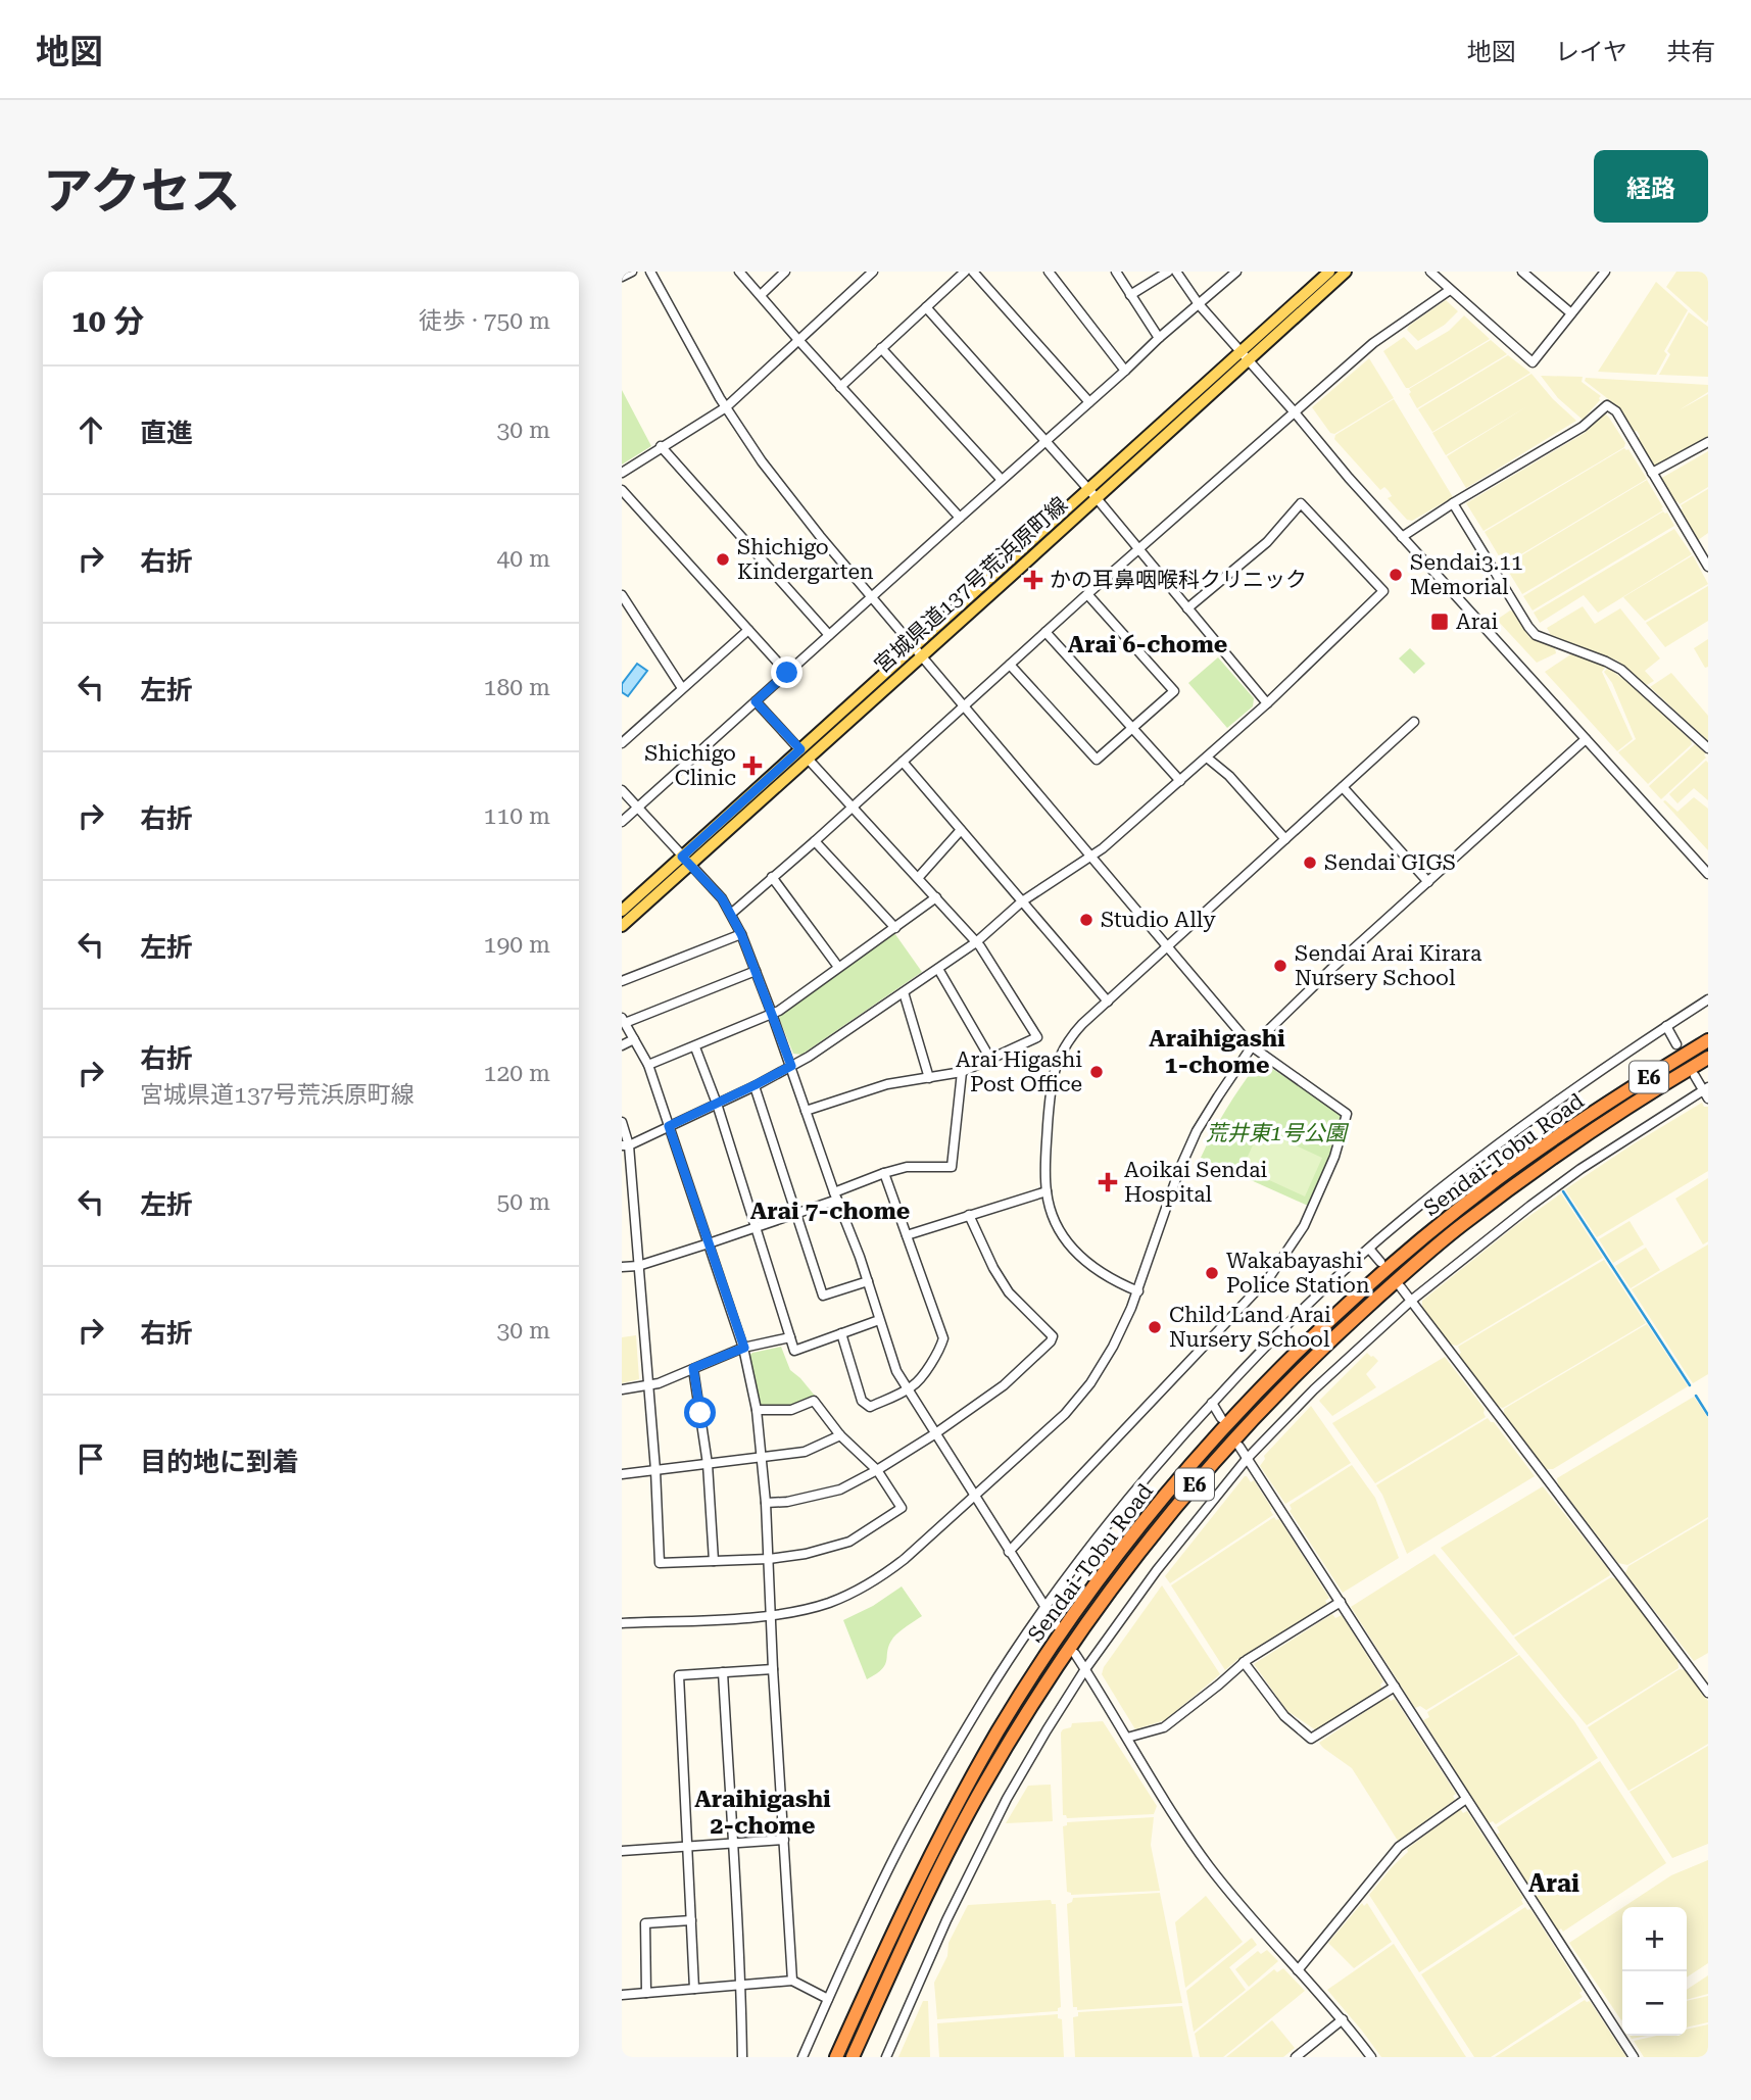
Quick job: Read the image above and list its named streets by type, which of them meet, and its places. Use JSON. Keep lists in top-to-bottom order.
{
  "streets": {
    "highway": ["E6", "Sendai-Tobu Road"],
    "main road": ["宮城県道137号荒浜原町線"]
  },
  "districts": [
    "Arai 6-chome",
    "Araihigashi 1-chome",
    "Arai 7-chome",
    "Araihigashi 2-chome",
    "Arai"
  ],
  "parks": ["荒井東1号公園"],
  "places": {
    "other": [
      "Shichigo Kindergarten",
      "Sendai3.11 Memorial",
      "Sendai GIGS",
      "Studio Ally",
      "Sendai Arai Kirara Nursery School",
      "Arai Higashi Post Office",
      "Wakabayashi Police Station",
      "Child Land Arai Nursery School"
    ],
    "health": ["かの耳鼻咽喉科クリニック", "Shichigo Clinic", "Aoikai Sendai Hospital"],
    "transit": ["Arai"]
  },
  "page": {
    "header": "地図",
    "nav": ["地図", "レイヤ", "共有"],
    "title": "アクセス",
    "buttons": "経路",
    "heading": ["10 分", "徒歩 · 750 m"],
    "list": [
      ["直進", "30 m"],
      ["右折", "40 m"],
      ["左折", "180 m"],
      ["右折", "110 m"],
      ["左折", "190 m"],
      ["右折", "宮城県道137号荒浜原町線", "120 m"],
      ["左折", "50 m"],
      ["右折", "30 m"],
      "目的地に到着"
    ],
    "map_buttons": ["+", "−"]
  }
}
